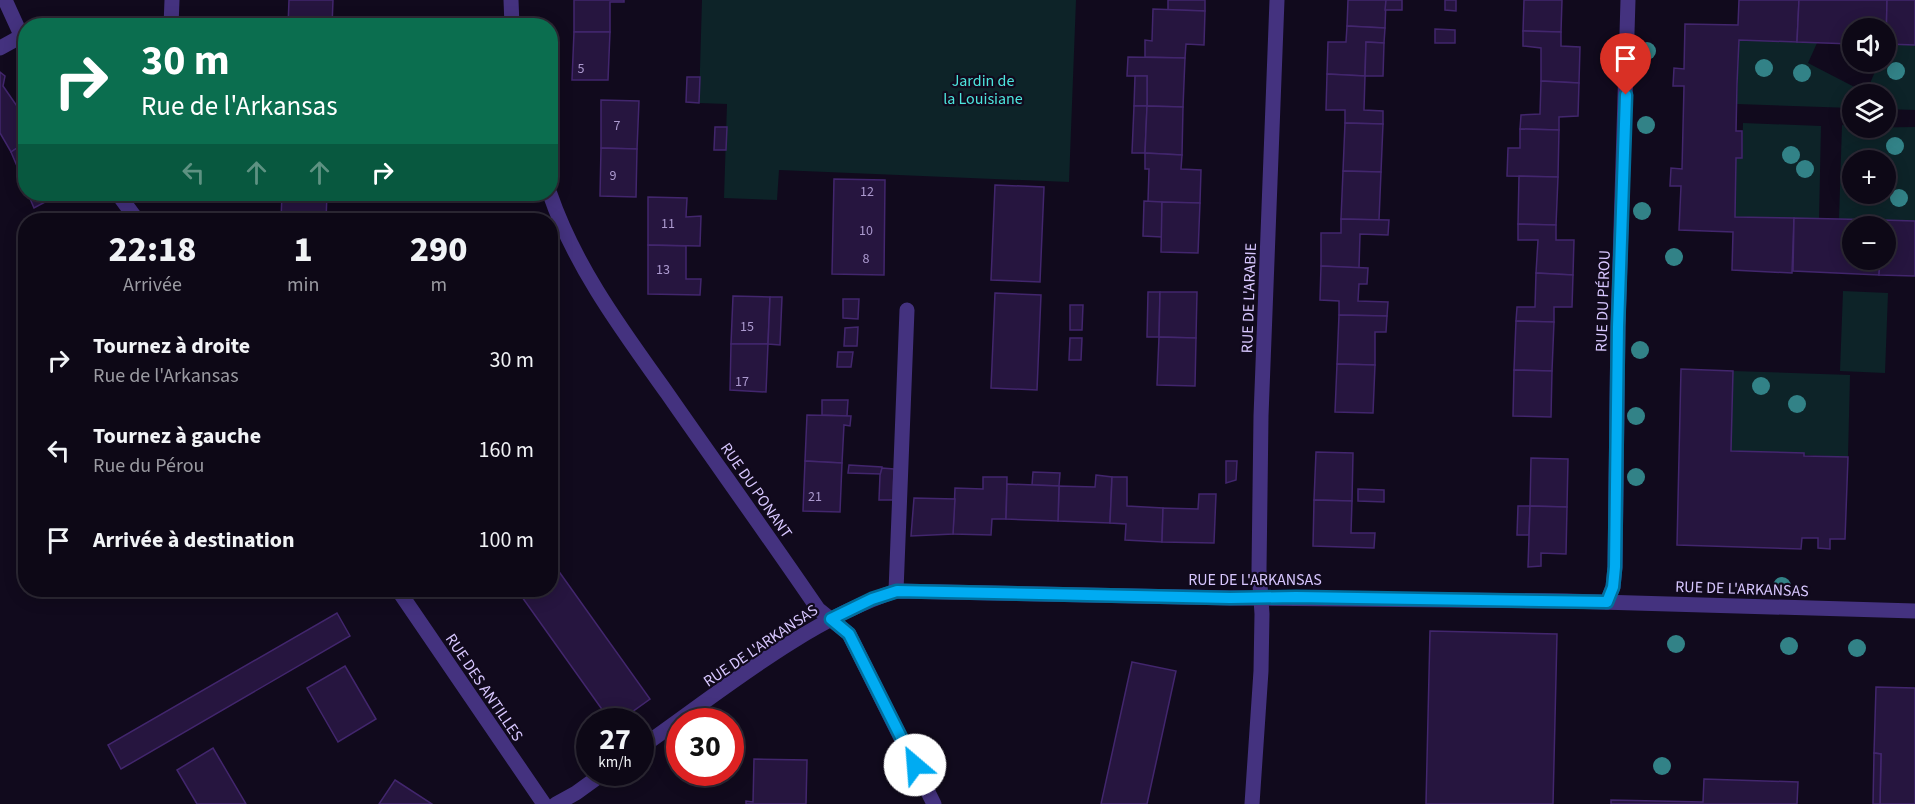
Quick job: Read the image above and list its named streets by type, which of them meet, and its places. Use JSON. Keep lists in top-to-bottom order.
{
  "streets": {
    "street": [
      "RUE DE L'ARABIE",
      "RUE DU PÉROU",
      "RUE DU PONANT",
      "RUE DE L'ARKANSAS",
      "RUE DES ANTILLES"
    ]
  },
  "crossings": [
    ["RUE DE L'ARABIE", "RUE DE L'ARKANSAS"],
    ["RUE DU PÉROU", "RUE DE L'ARKANSAS"],
    ["RUE DU PONANT", "RUE DE L'ARKANSAS"]
  ],
  "parks": ["Jardin de la Louisiane"],
  "house_numbers": [
    "5",
    "7",
    "9",
    "12",
    "11",
    "10",
    "8",
    "13",
    "15",
    "17",
    "21"
  ],
  "page": {
    "map_buttons": ["+", "−"],
    "turn": ["30 m", "Rue de l'Arkansas"],
    "eta": [
      "22:18",
      "Arrivée",
      "1",
      "min",
      "290",
      "m"
    ],
    "list": [
      {
        "name": "Tournez à droite",
        "note": "Rue de l'Arkansas",
        "value": "30 m"
      },
      {
        "name": "Tournez à gauche",
        "note": "Rue du Pérou",
        "value": "160 m"
      },
      {
        "name": "Arrivée à destination",
        "value": "100 m"
      }
    ],
    "speed": "27 km/h",
    "limit": "30"
  }
}
